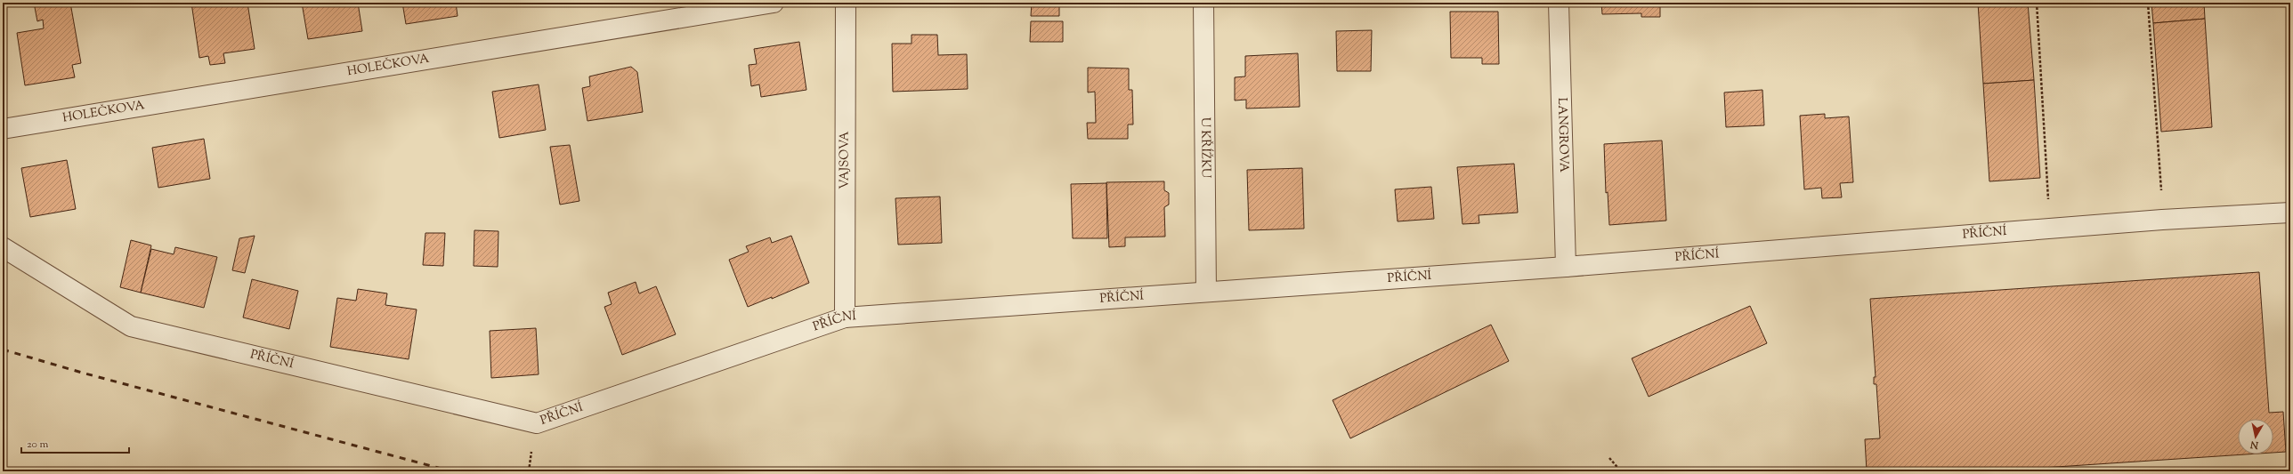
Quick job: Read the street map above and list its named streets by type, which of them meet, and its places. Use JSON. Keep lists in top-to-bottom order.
{
  "streets": {
    "street": [
      "HOLEČKOVA",
      "LANGROVA",
      "U KŘÍŽKU",
      "VAJSOVA",
      "PŘÍČNÍ"
    ]
  },
  "crossings": [
    ["LANGROVA", "PŘÍČNÍ"],
    ["U KŘÍŽKU", "PŘÍČNÍ"],
    ["VAJSOVA", "PŘÍČNÍ"]
  ],
  "scale_bar": "20 m",
  "north": "bottom"
}
